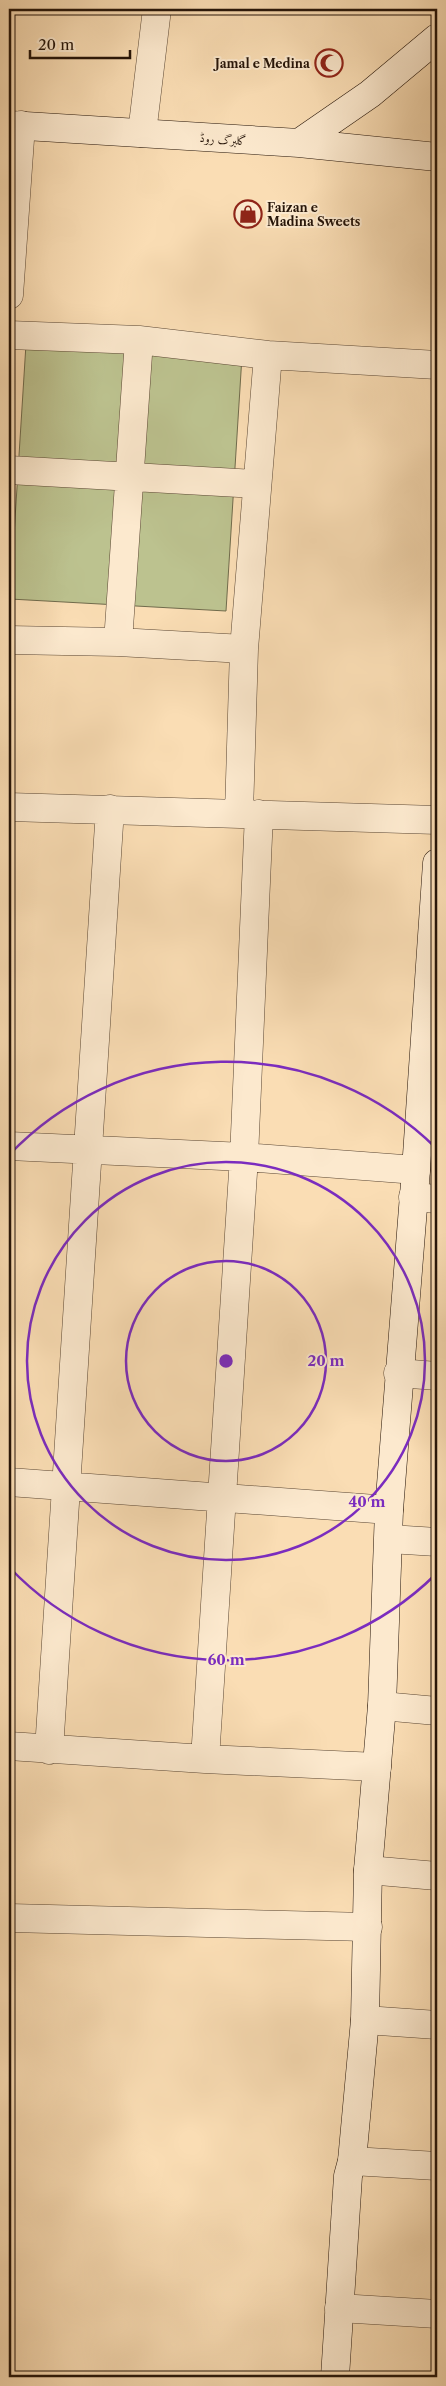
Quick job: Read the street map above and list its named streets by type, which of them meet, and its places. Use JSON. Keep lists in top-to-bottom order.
{
  "streets": {
    "street": ["گلبرگ روڈ"]
  },
  "places": {
    "mosque": ["Jamal e Medina"],
    "shop": ["Faizan e Madina Sweets"]
  },
  "scale_bar": "20 m",
  "rings": ["20 m", "40 m", "60 m"]
}
